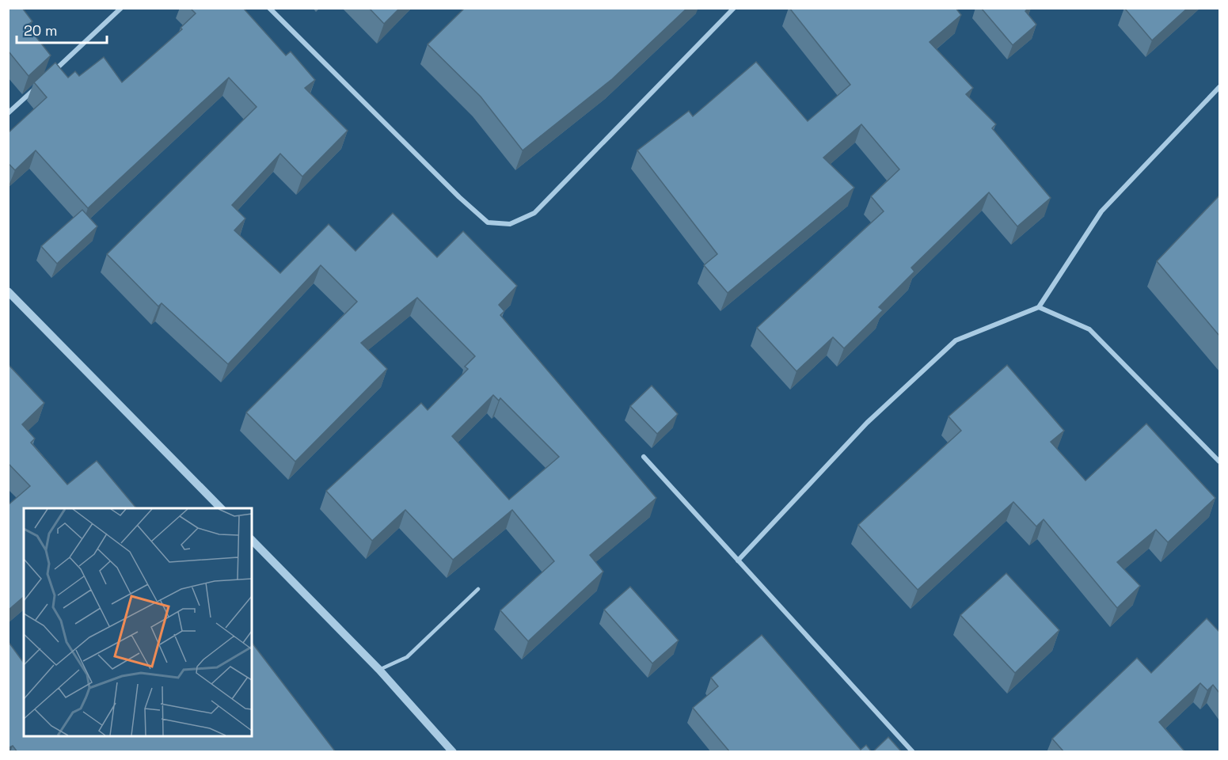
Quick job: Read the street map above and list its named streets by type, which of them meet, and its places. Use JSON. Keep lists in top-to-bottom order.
{
  "scale_bar": "20 m"
}
